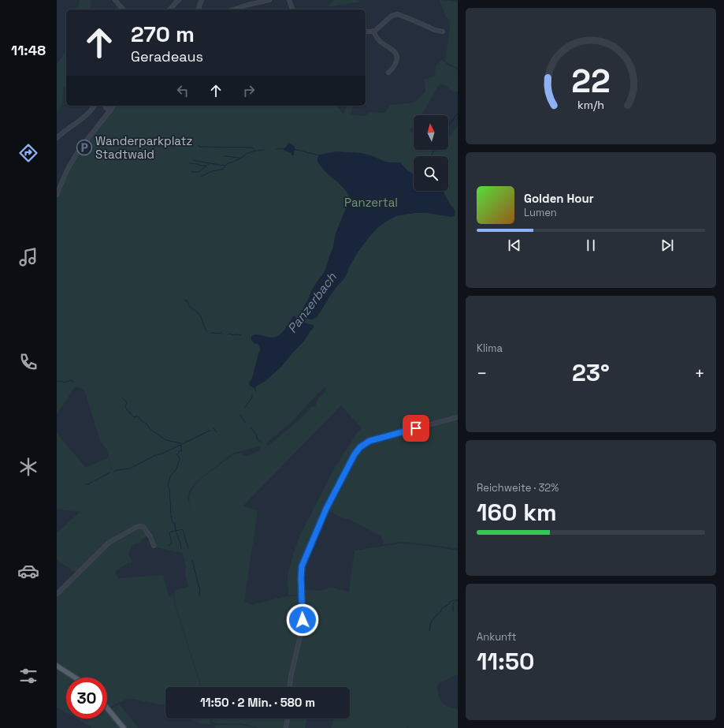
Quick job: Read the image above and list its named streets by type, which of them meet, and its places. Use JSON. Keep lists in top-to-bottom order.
{
  "water": ["Panzerbach"],
  "parks": ["Panzertal"],
  "places": {
    "parking": ["Wanderparkplatz Stadtwald"]
  },
  "north": "top",
  "page": {
    "tabs": "11:48",
    "turn": ["270 m", "Geradeaus"],
    "song": ["Golden Hour", "Lumen"],
    "tile": [
      "Klima",
      ["Reichweite · 32%", "160 km"],
      ["Ankunft", "11:50"]
    ],
    "heat": ["−", "23°", "+"],
    "limit": "30",
    "trip": "11:50 · 2 Min. · 580 m",
    "gauge": ["22", "km/h"]
  }
}
